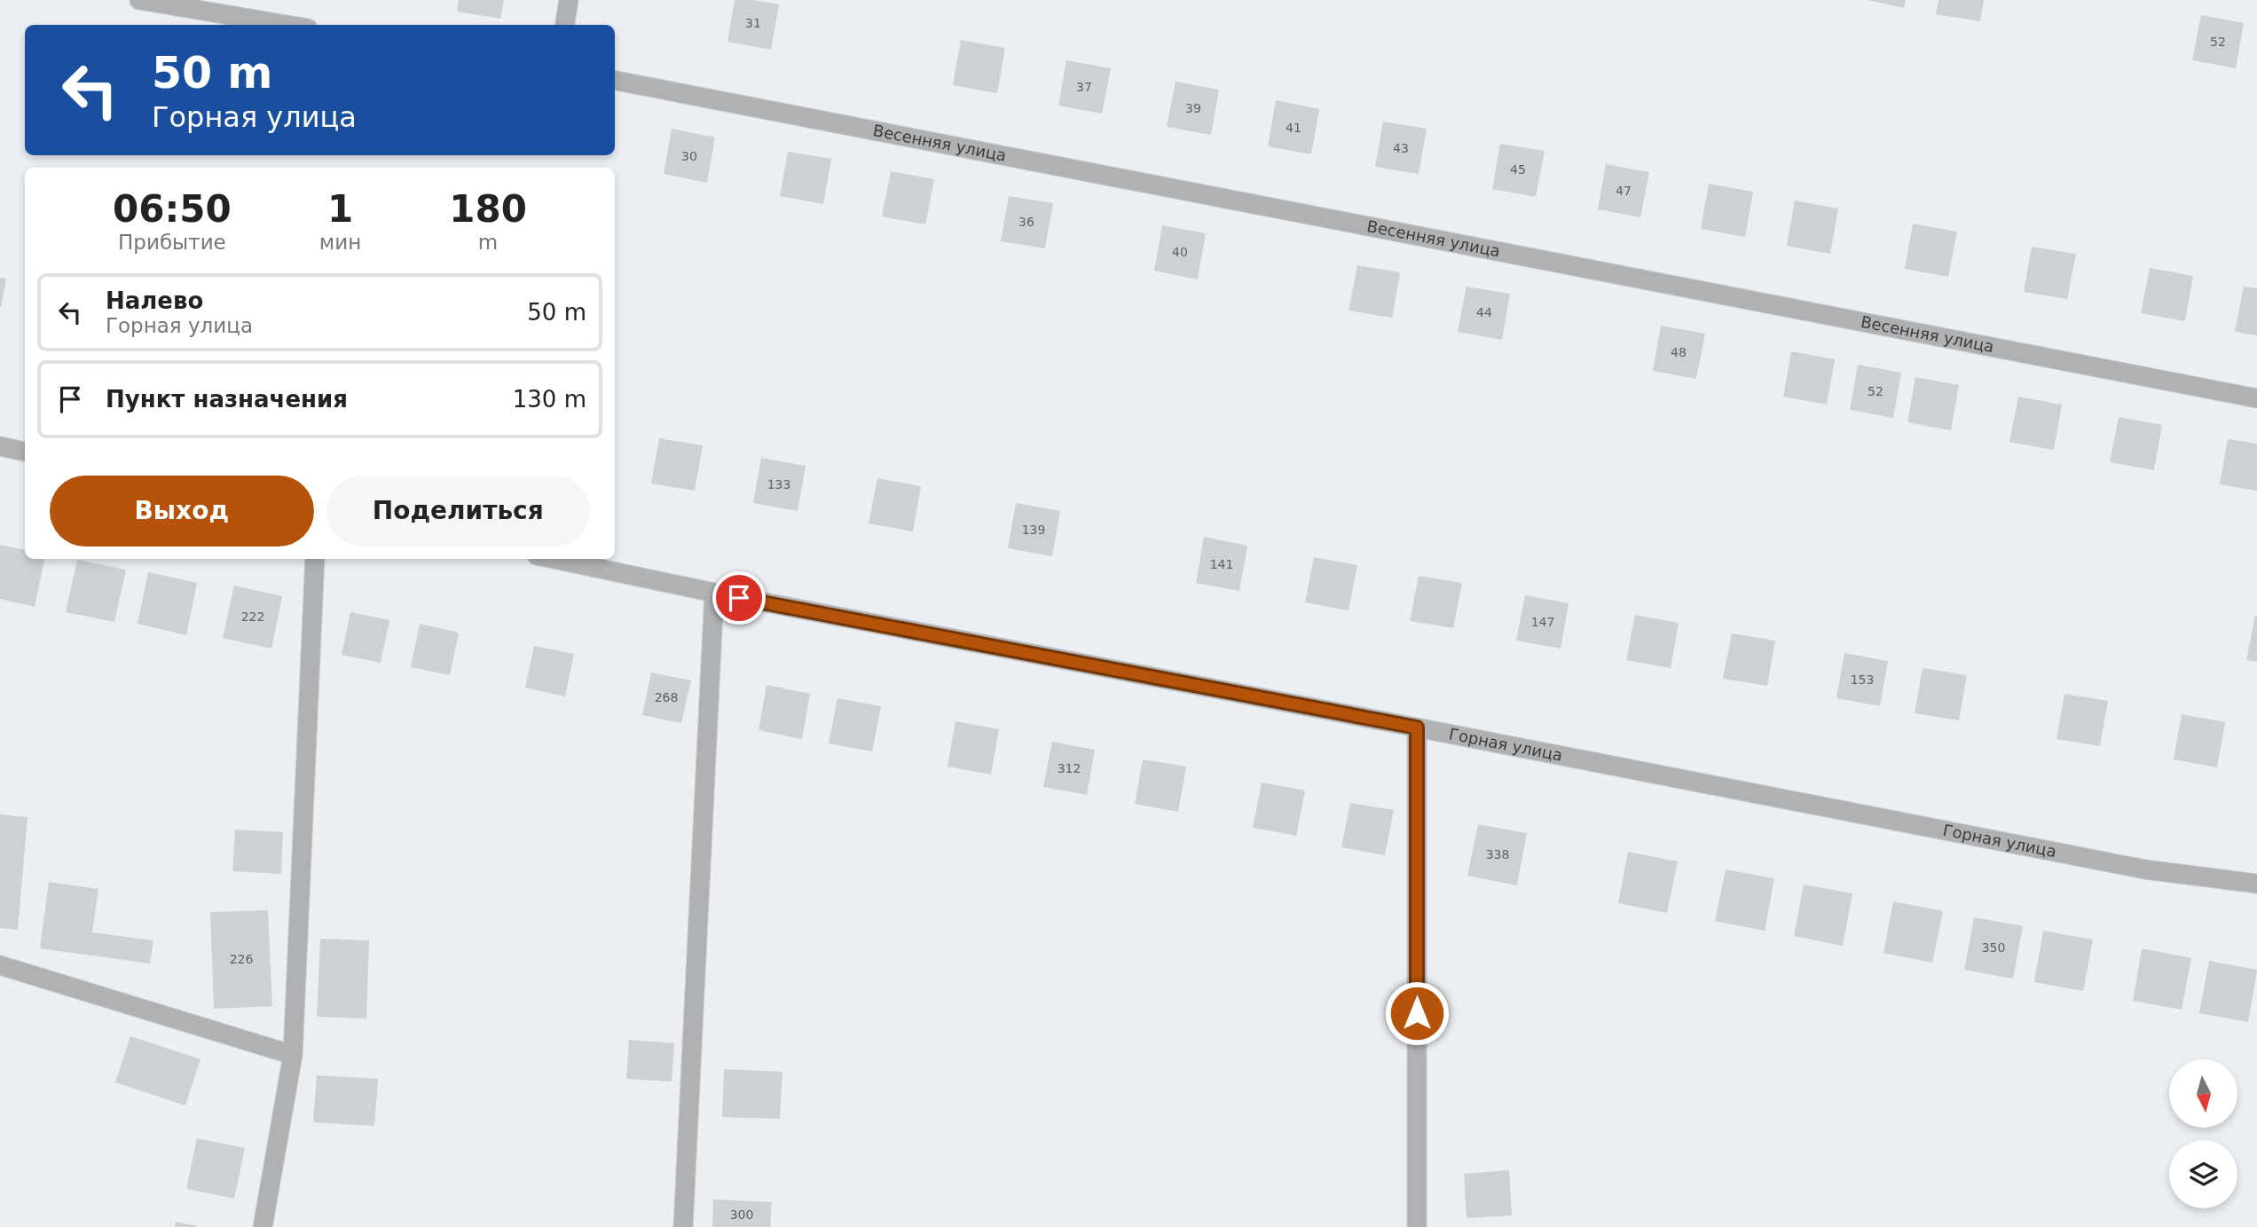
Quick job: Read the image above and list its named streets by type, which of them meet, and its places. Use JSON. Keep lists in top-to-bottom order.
{
  "streets": {
    "street": ["Весенняя улица", "Горная улица"]
  },
  "house_numbers": [
    "31",
    "52",
    "37",
    "39",
    "41",
    "43",
    "30",
    "45",
    "47",
    "36",
    "40",
    "44",
    "48",
    "52",
    "133",
    "139",
    "141",
    "222",
    "147",
    "153",
    "268",
    "312",
    "338",
    "350",
    "226",
    "300"
  ],
  "north": "bottom",
  "page": {
    "turn": ["50 m", "Горная улица"],
    "eta": [
      "06:50",
      "Прибытие",
      "1",
      "мин",
      "180",
      "m"
    ],
    "list": [
      {
        "name": "Налево",
        "note": "Горная улица",
        "value": "50 m"
      },
      {
        "name": "Пункт назначения",
        "value": "130 m"
      }
    ],
    "buttons": ["Выход", "Поделиться"]
  }
}
